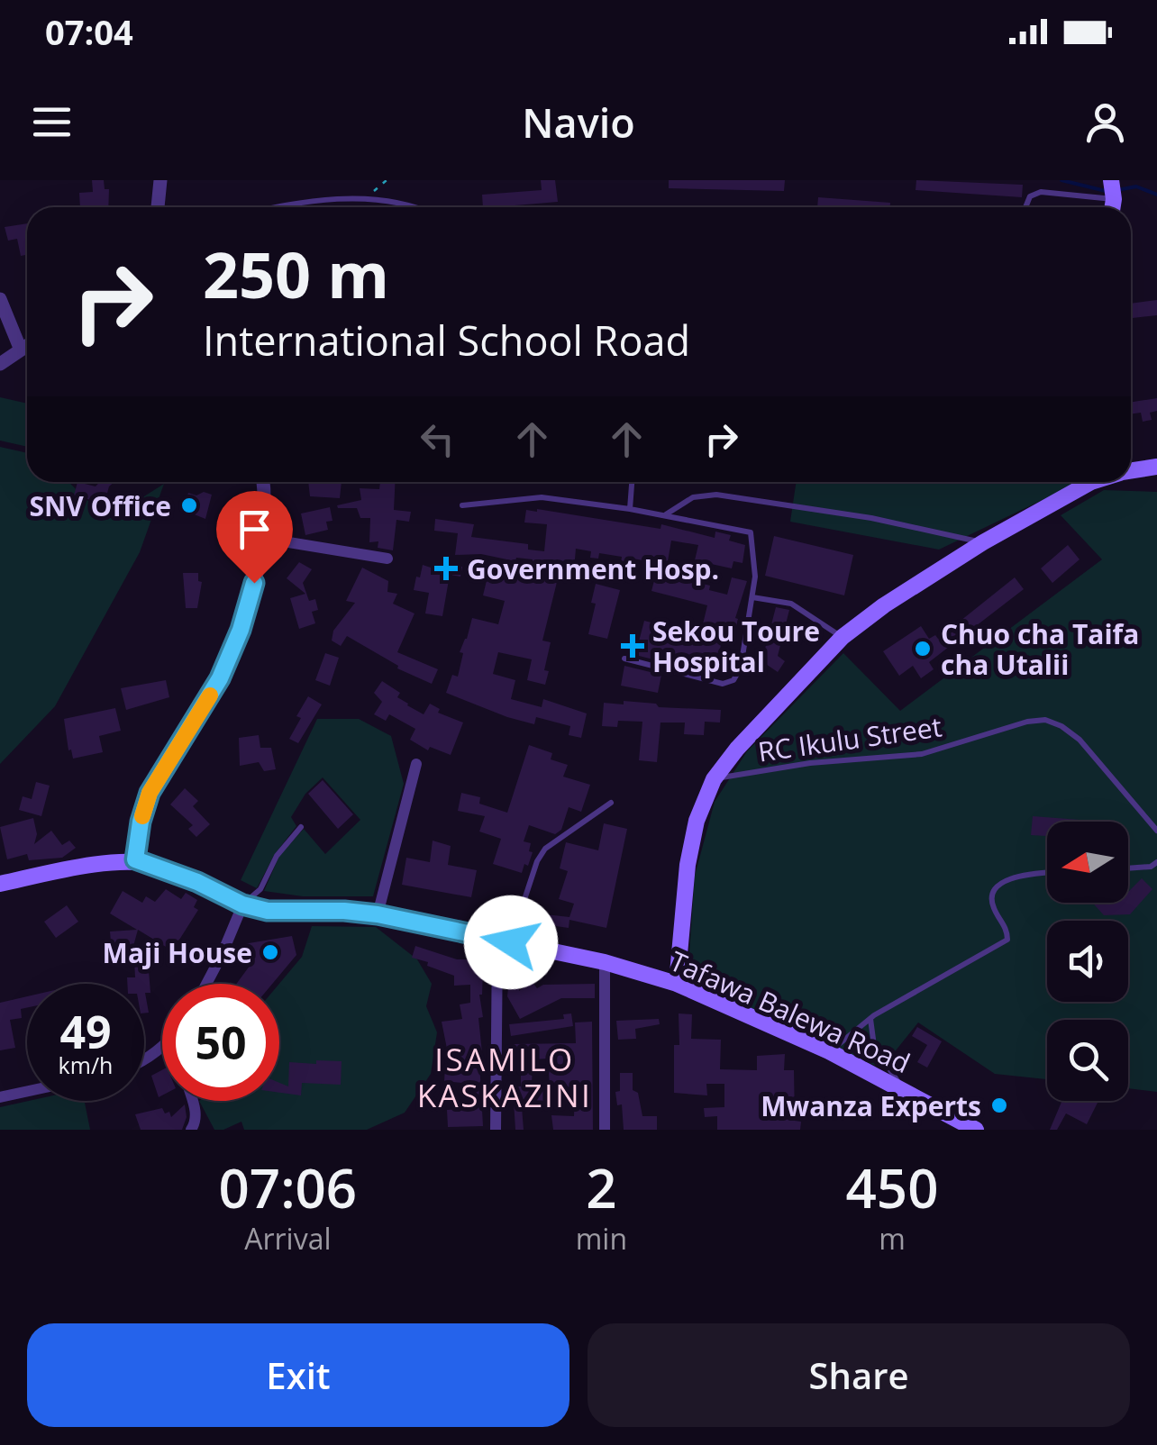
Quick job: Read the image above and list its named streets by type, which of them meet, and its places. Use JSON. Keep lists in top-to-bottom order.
{
  "streets": {
    "main road": ["Tafawa Balewa Road"],
    "lane": ["RC Ikulu Street"]
  },
  "districts": ["ISAMILO KASKAZINI"],
  "places": {
    "other": [
      "SNV Office",
      "Chuo cha Taifa cha Utalii",
      "Maji House",
      "Mwanza Experts"
    ],
    "health": ["Government Hosp.", "Sekou Toure Hospital"]
  },
  "north": "left",
  "page": {
    "status": "07:04",
    "header": "Navio",
    "turn": ["250 m", "International School Road"],
    "speed": "49 km/h",
    "limit": "50",
    "eta": [
      "07:06",
      "Arrival",
      "2",
      "min",
      "450",
      "m"
    ],
    "buttons": ["Exit", "Share"]
  }
}
